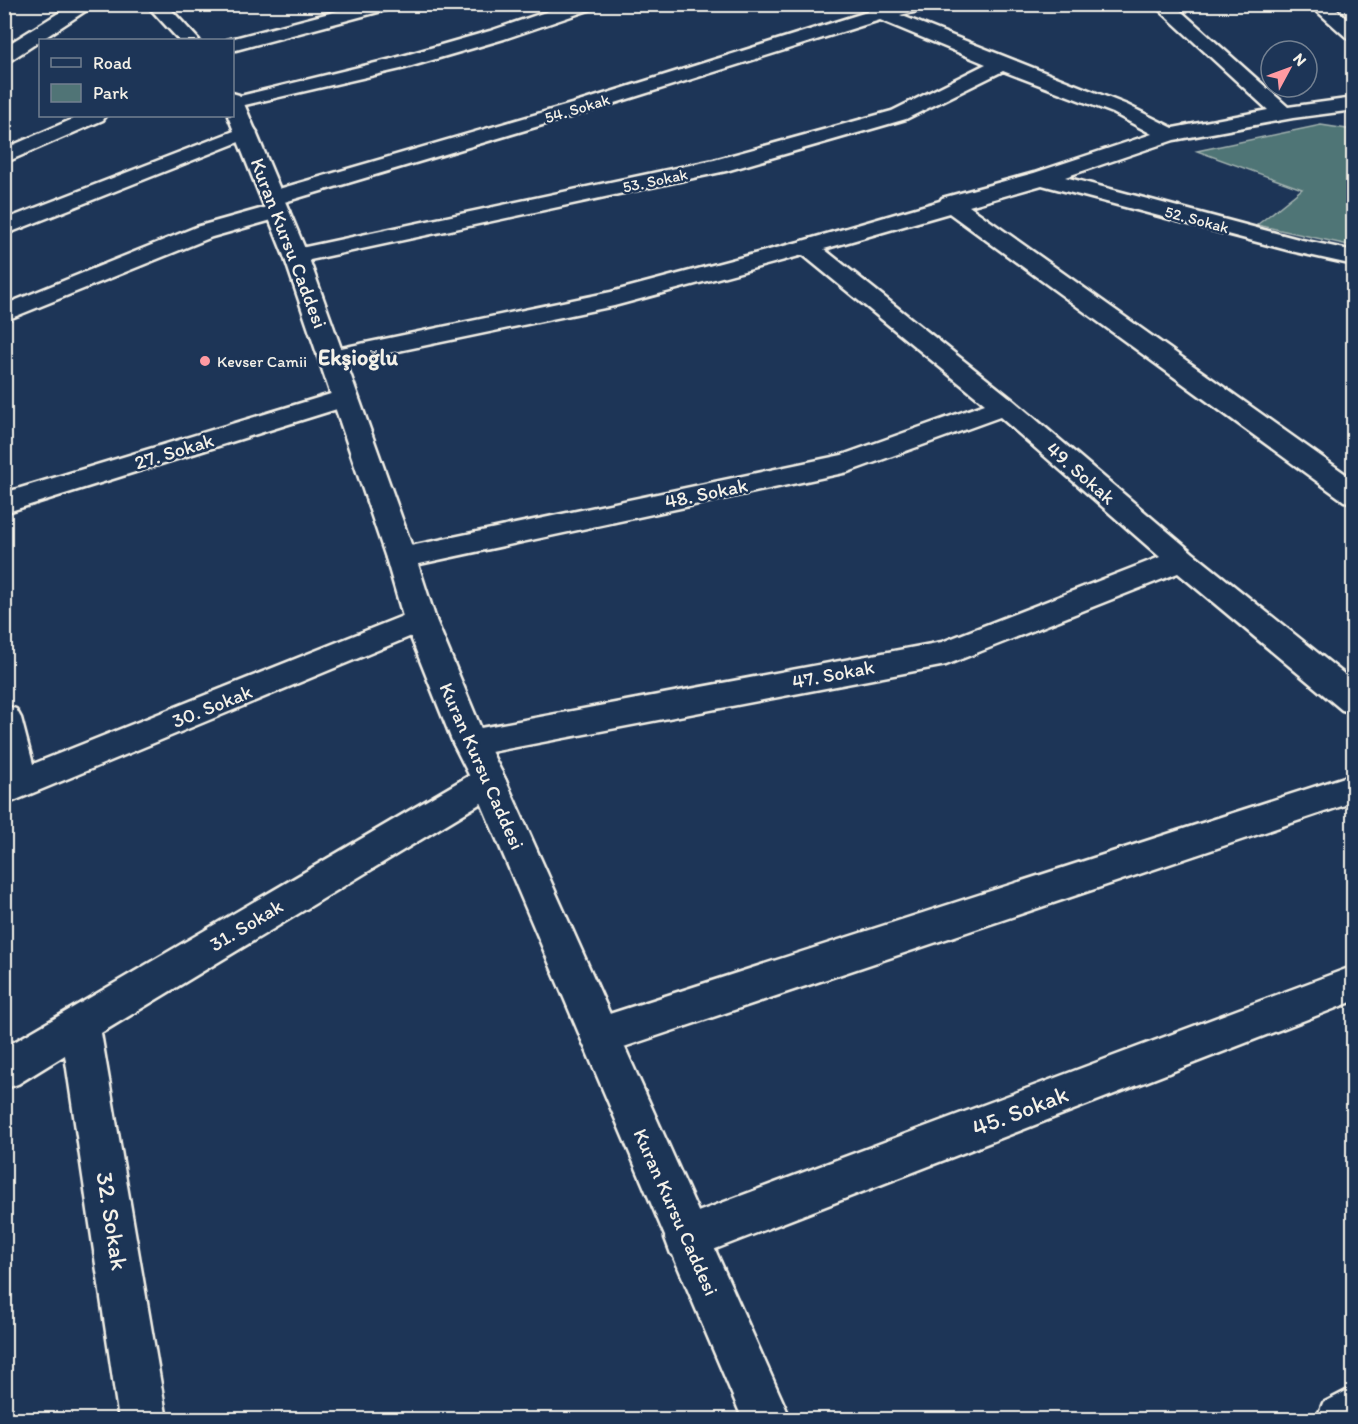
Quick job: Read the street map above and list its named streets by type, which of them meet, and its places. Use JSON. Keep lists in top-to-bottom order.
{
  "streets": {
    "street": [
      "54. Sokak",
      "53. Sokak",
      "52. Sokak",
      "Kuran Kursu Caddesi",
      "27. Sokak",
      "49. Sokak",
      "48. Sokak",
      "47. Sokak",
      "30. Sokak",
      "31. Sokak",
      "45. Sokak",
      "32. Sokak"
    ]
  },
  "crossings": [
    ["54. Sokak", "Kuran Kursu Caddesi"],
    ["53. Sokak", "Kuran Kursu Caddesi"],
    ["Kuran Kursu Caddesi", "27. Sokak"],
    ["Kuran Kursu Caddesi", "48. Sokak"],
    ["Kuran Kursu Caddesi", "47. Sokak"],
    ["Kuran Kursu Caddesi", "30. Sokak"],
    ["Kuran Kursu Caddesi", "31. Sokak"],
    ["Kuran Kursu Caddesi", "45. Sokak"],
    ["49. Sokak", "48. Sokak"],
    ["49. Sokak", "47. Sokak"],
    ["31. Sokak", "32. Sokak"]
  ],
  "districts": ["Ekşioğlu"],
  "places": ["Kevser Camii"],
  "legend": ["Road", "Park"],
  "north": "top right"
}
